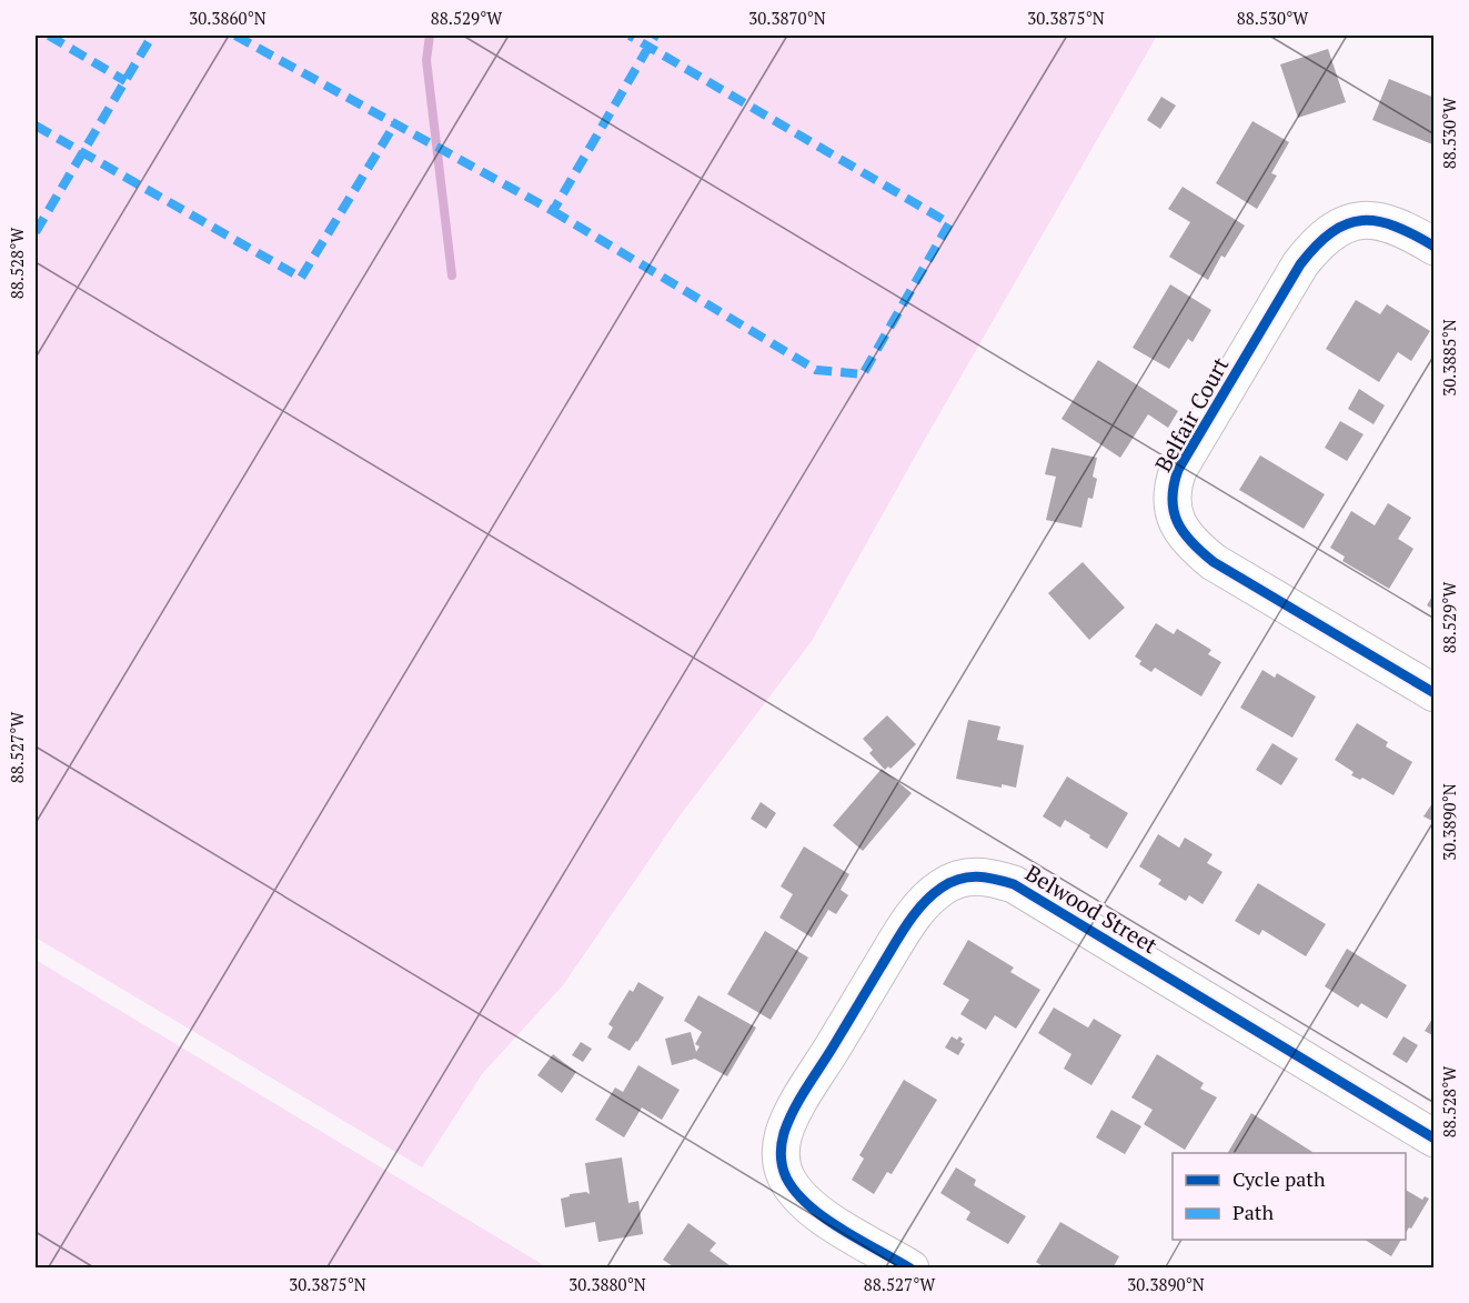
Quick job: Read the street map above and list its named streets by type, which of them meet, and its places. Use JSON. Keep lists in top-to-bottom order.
{
  "streets": {
    "street": ["Belfair Court", "Belwood Street"]
  },
  "legend": ["Cycle path", "Path"],
  "coordinates": [
    "30.3860°N",
    "88.529°W",
    "30.3870°N",
    "30.3875°N",
    "88.530°W",
    "88.528°W",
    "30.3885°N",
    "88.527°W",
    "30.3890°N",
    "30.3880°N"
  ]
}
